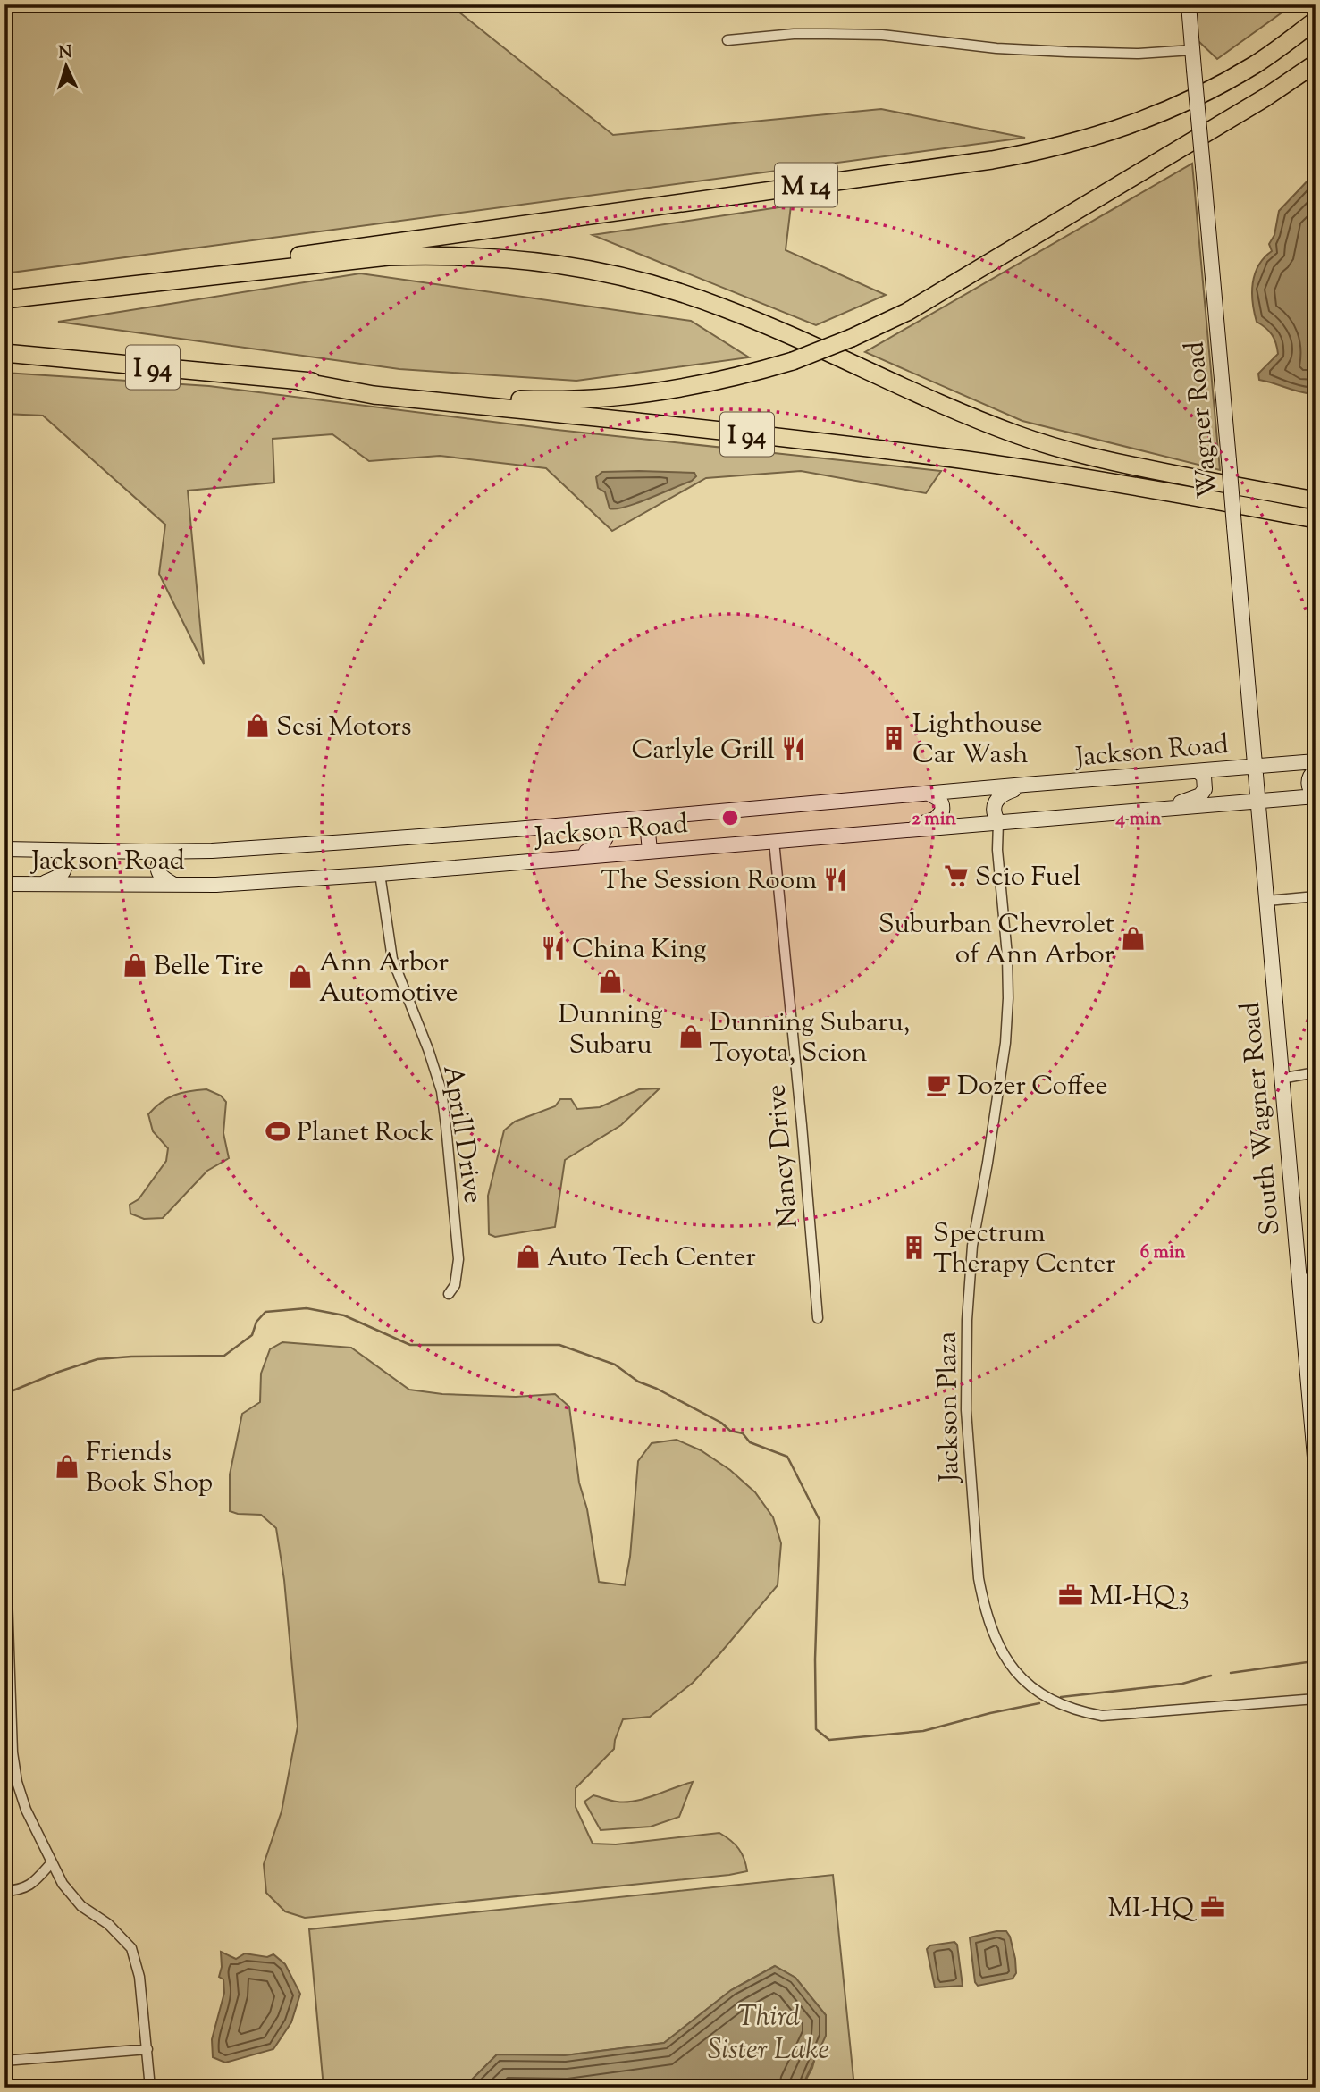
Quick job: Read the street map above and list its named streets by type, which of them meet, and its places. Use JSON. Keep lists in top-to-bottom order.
{
  "streets": {
    "highway": ["M 14", "I 94"],
    "main road": ["Wagner Road", "Jackson Road", "South Wagner Road"],
    "street": ["Aprill Drive", "Nancy Drive", "Jackson Plaza"]
  },
  "crossings": [
    ["Wagner Road", "Jackson Road"],
    ["Wagner Road", "South Wagner Road"],
    ["Jackson Road", "South Wagner Road"],
    ["Jackson Road", "Aprill Drive"],
    ["Jackson Road", "Nancy Drive"],
    ["Jackson Road", "Jackson Plaza"]
  ],
  "water": ["Third Sister Lake"],
  "places": {
    "shop": [
      "Sesi Motors",
      "Suburban Chevrolet of Ann Arbor",
      "Belle Tire",
      "Ann Arbor Automotive",
      "Dunning Subaru",
      "Dunning Subaru, Toyota, Scion",
      "Auto Tech Center",
      "Friends Book Shop"
    ],
    "building": ["Lighthouse Car Wash", "Spectrum Therapy Center"],
    "restaurant": ["Carlyle Grill", "The Session Room", "China King"],
    "supermarket": ["Scio Fuel"],
    "cafe": ["Dozer Coffee"],
    "sports": ["Planet Rock"],
    "office": ["MI-HQ3", "MI-HQ"]
  },
  "north": "top",
  "rings": ["2 min", "4 min", "6 min"]
}
